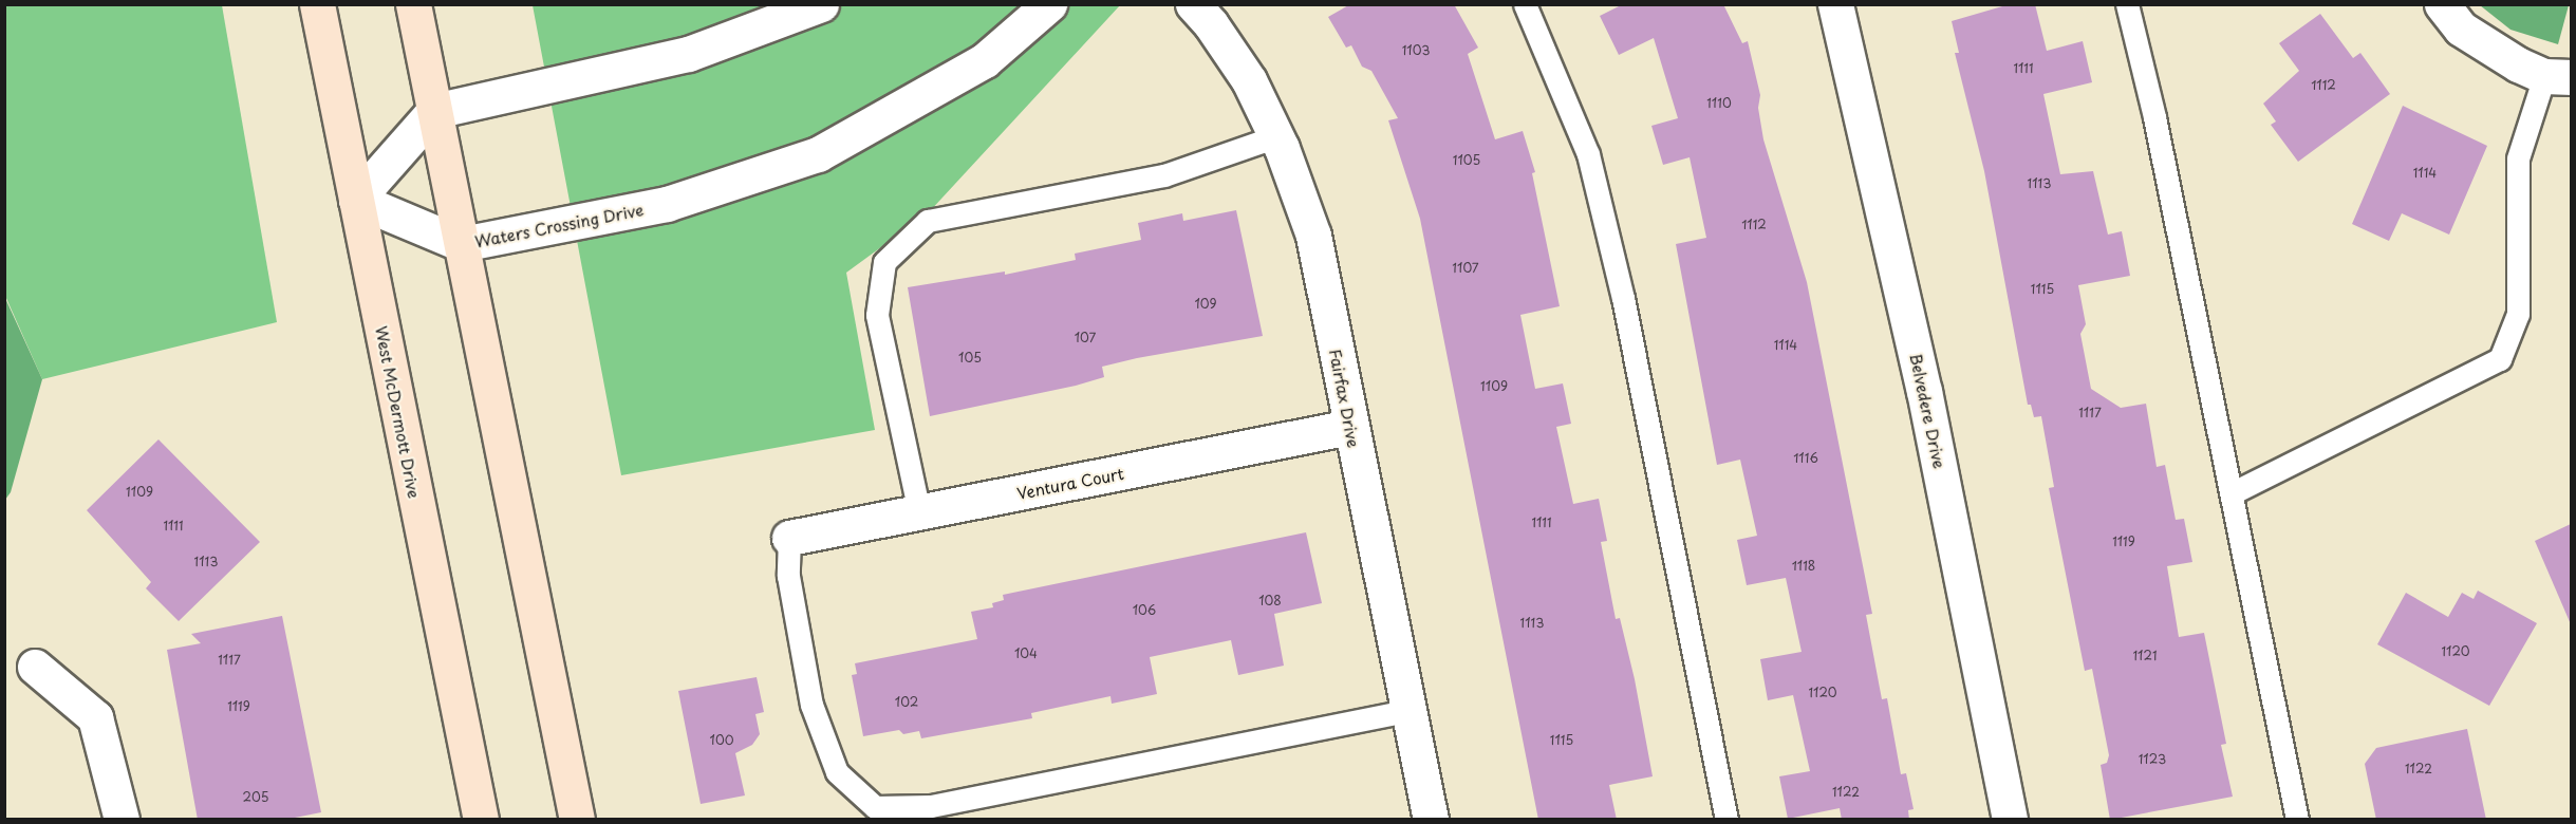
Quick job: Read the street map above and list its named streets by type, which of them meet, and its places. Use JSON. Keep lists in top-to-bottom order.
{
  "streets": {
    "main road": ["West McDermott Drive"],
    "street": [
      "Waters Crossing Drive",
      "Fairfax Drive",
      "Belvedere Drive",
      "Ventura Court"
    ]
  },
  "crossings": [
    ["Waters Crossing Drive", "West McDermott Drive"],
    ["Fairfax Drive", "Ventura Court"]
  ],
  "house_numbers": [
    "1103",
    "1111",
    "1112",
    "1110",
    "1105",
    "1114",
    "1113",
    "1112",
    "1107",
    "1115",
    "109",
    "107",
    "1114",
    "105",
    "1109",
    "1117",
    "1116",
    "1109",
    "1111",
    "1111",
    "1119",
    "1113",
    "1118",
    "108",
    "106",
    "1113",
    "1120",
    "104",
    "1121",
    "1117",
    "1120",
    "102",
    "1119",
    "100",
    "1115",
    "1123",
    "1122",
    "1122",
    "205"
  ]
}
